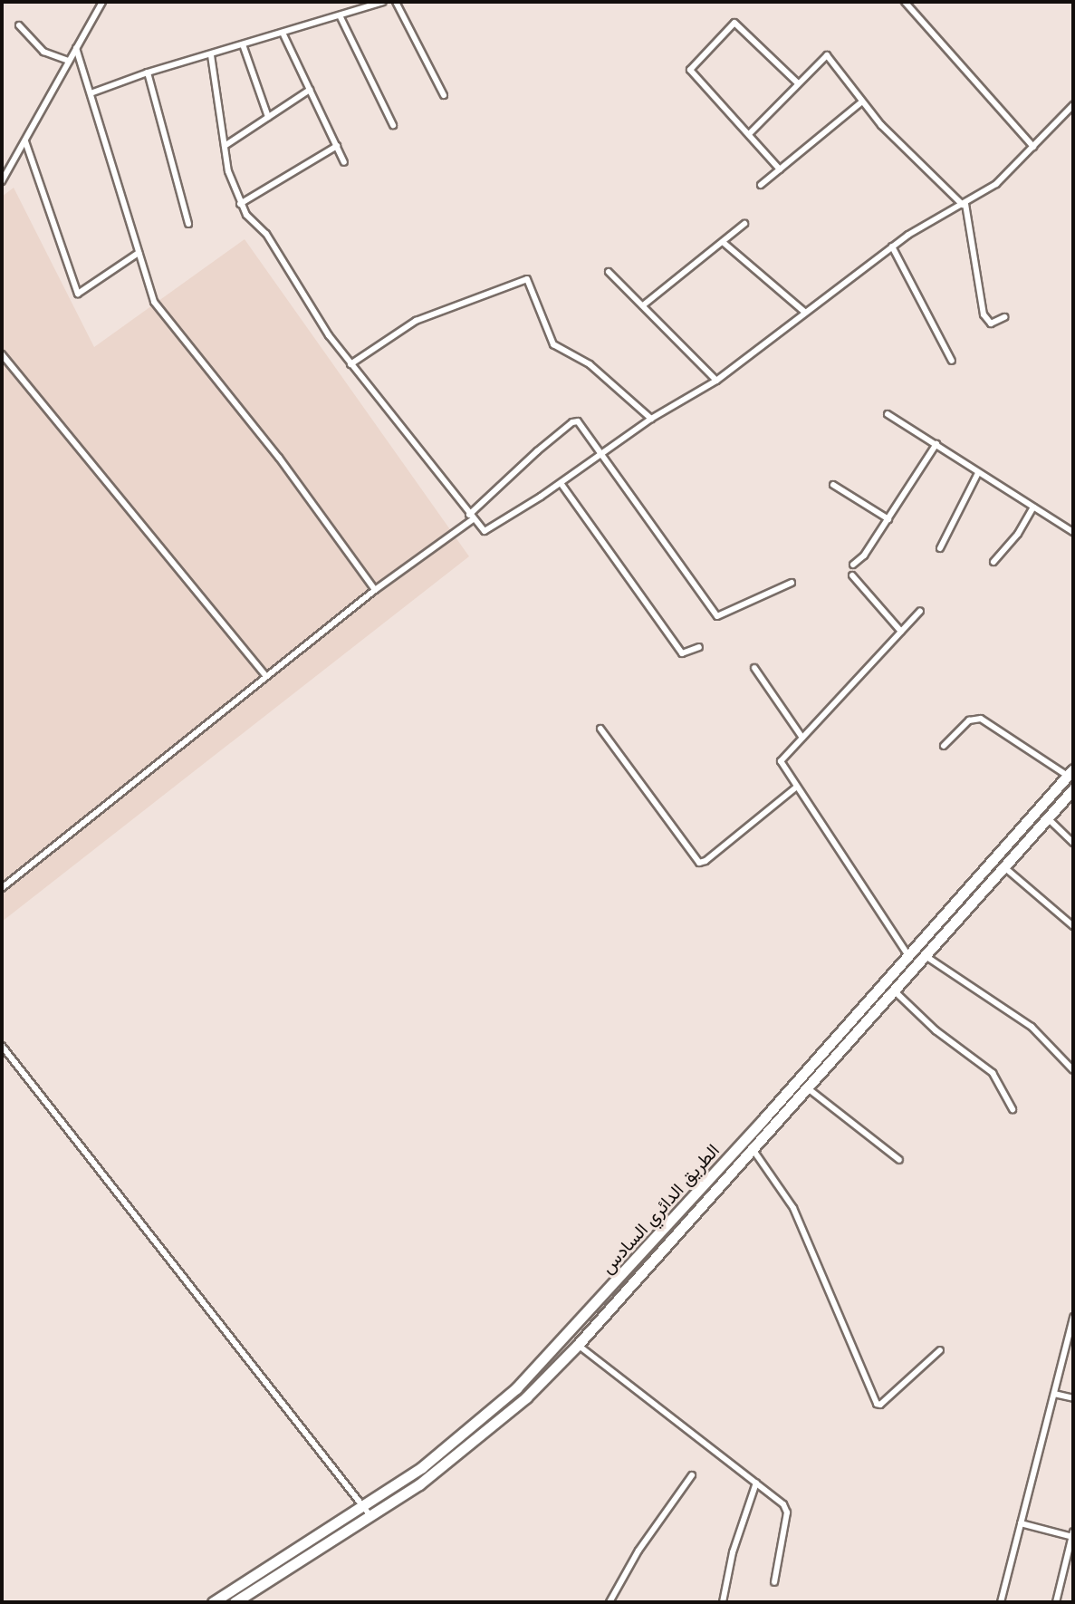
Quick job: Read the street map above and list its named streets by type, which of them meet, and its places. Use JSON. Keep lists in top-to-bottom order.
{
  "streets": {
    "highway": ["الطريق الدائري السادس"]
  }
}
